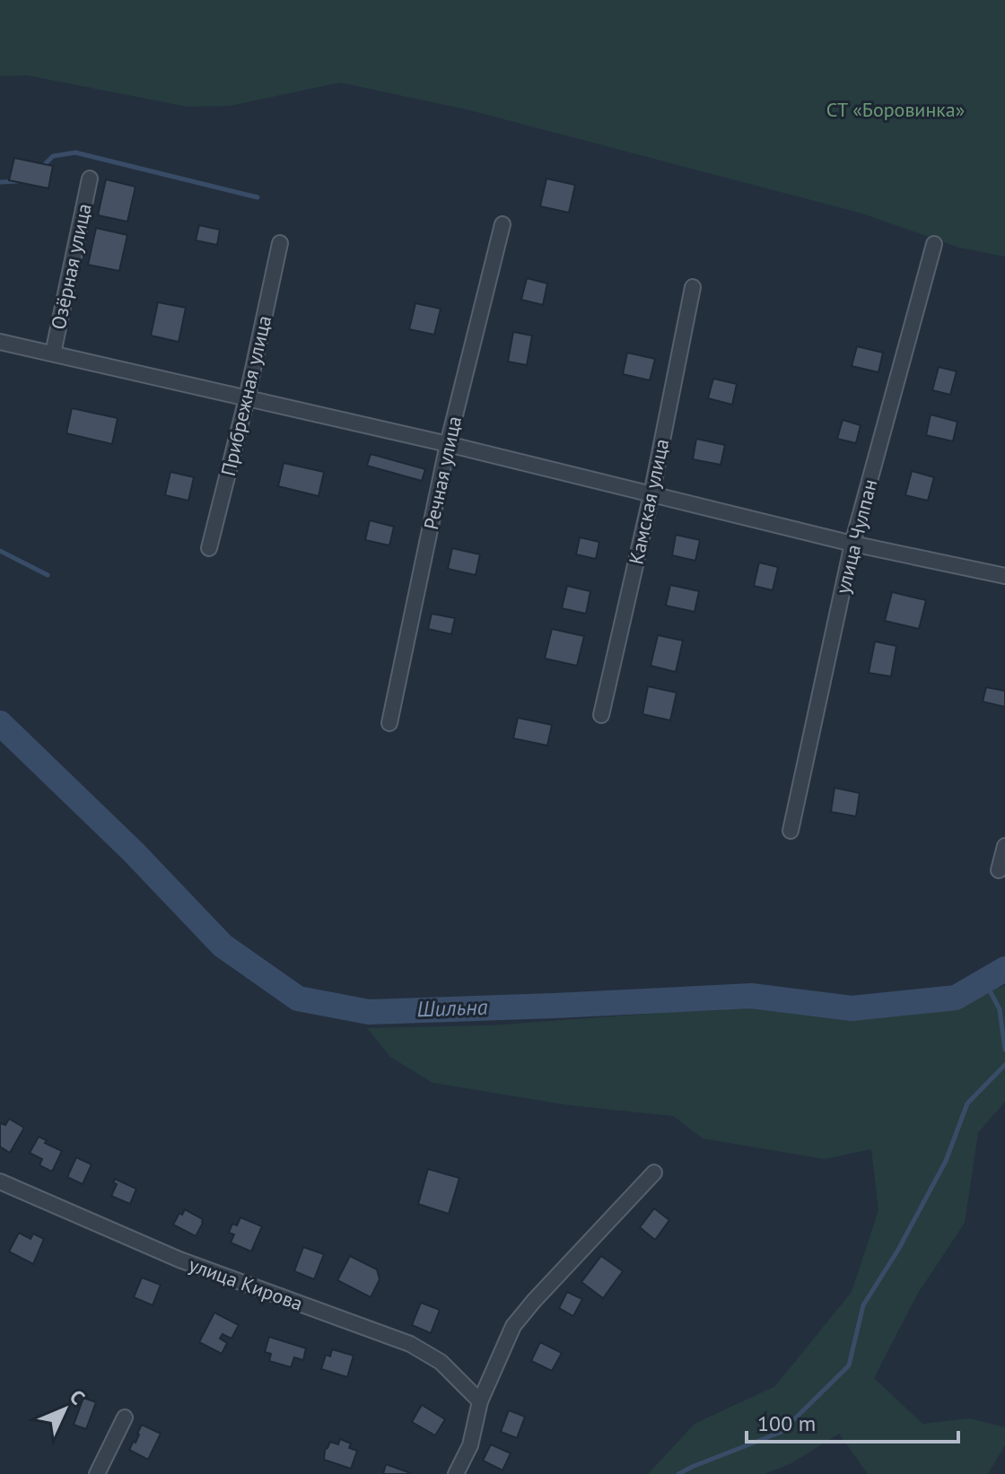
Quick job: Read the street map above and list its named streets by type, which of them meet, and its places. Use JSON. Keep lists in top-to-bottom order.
{
  "streets": {
    "street": [
      "Озёрная улица",
      "Прибрежная улица",
      "Речная улица",
      "Камская улица",
      "улица Чулпан",
      "улица Кирова"
    ]
  },
  "water": ["Шильна"],
  "parks": ["СТ «Боровинка»"],
  "scale_bar": "100 m",
  "north": "top right"
}
